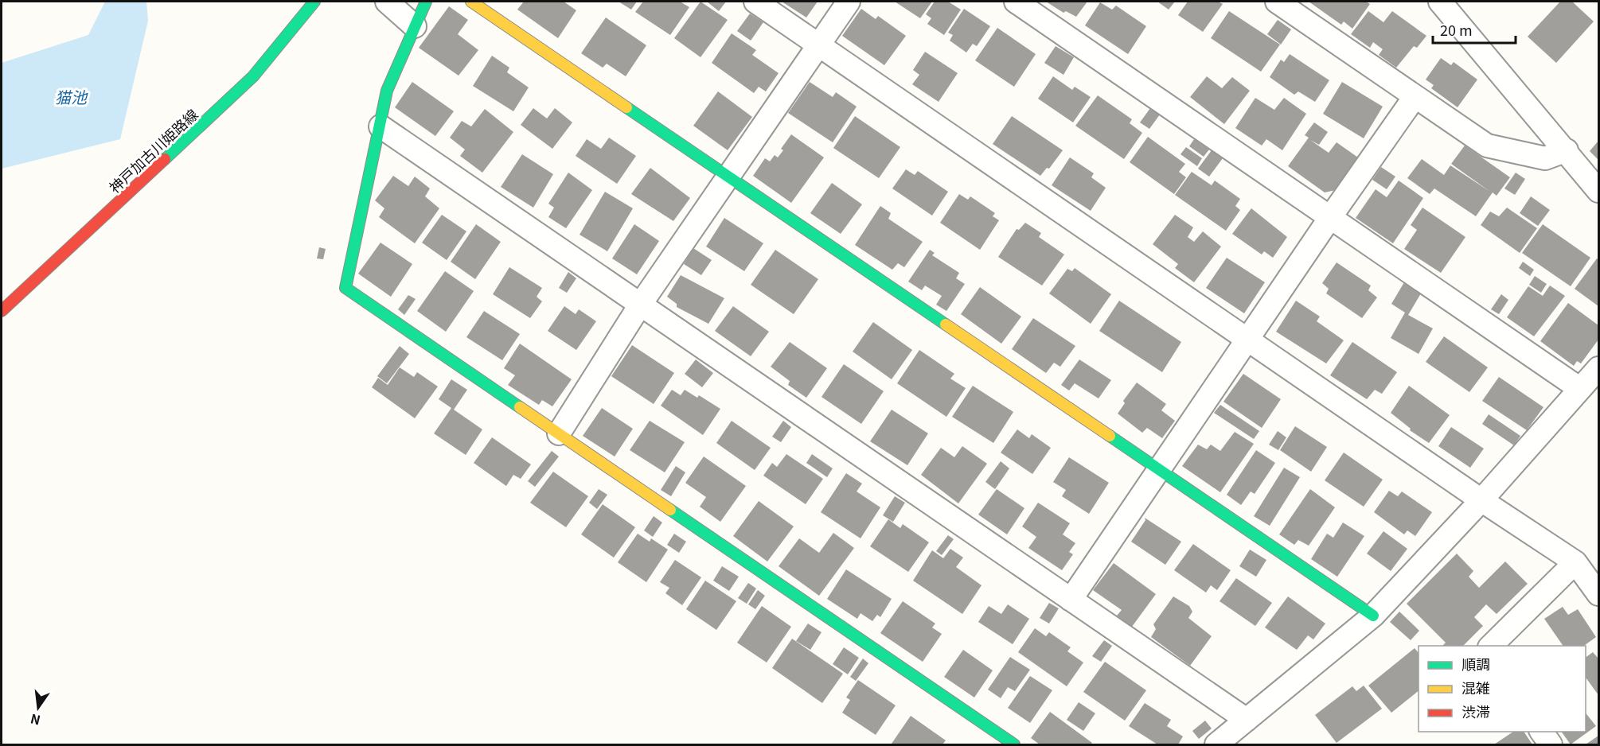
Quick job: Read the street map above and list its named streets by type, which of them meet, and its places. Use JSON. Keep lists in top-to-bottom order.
{
  "streets": {
    "street": ["神戸加古川姫路線"]
  },
  "water": ["猫池"],
  "legend": ["順調", "混雑", "渋滞"],
  "scale_bar": "20 m",
  "north": "bottom"
}
